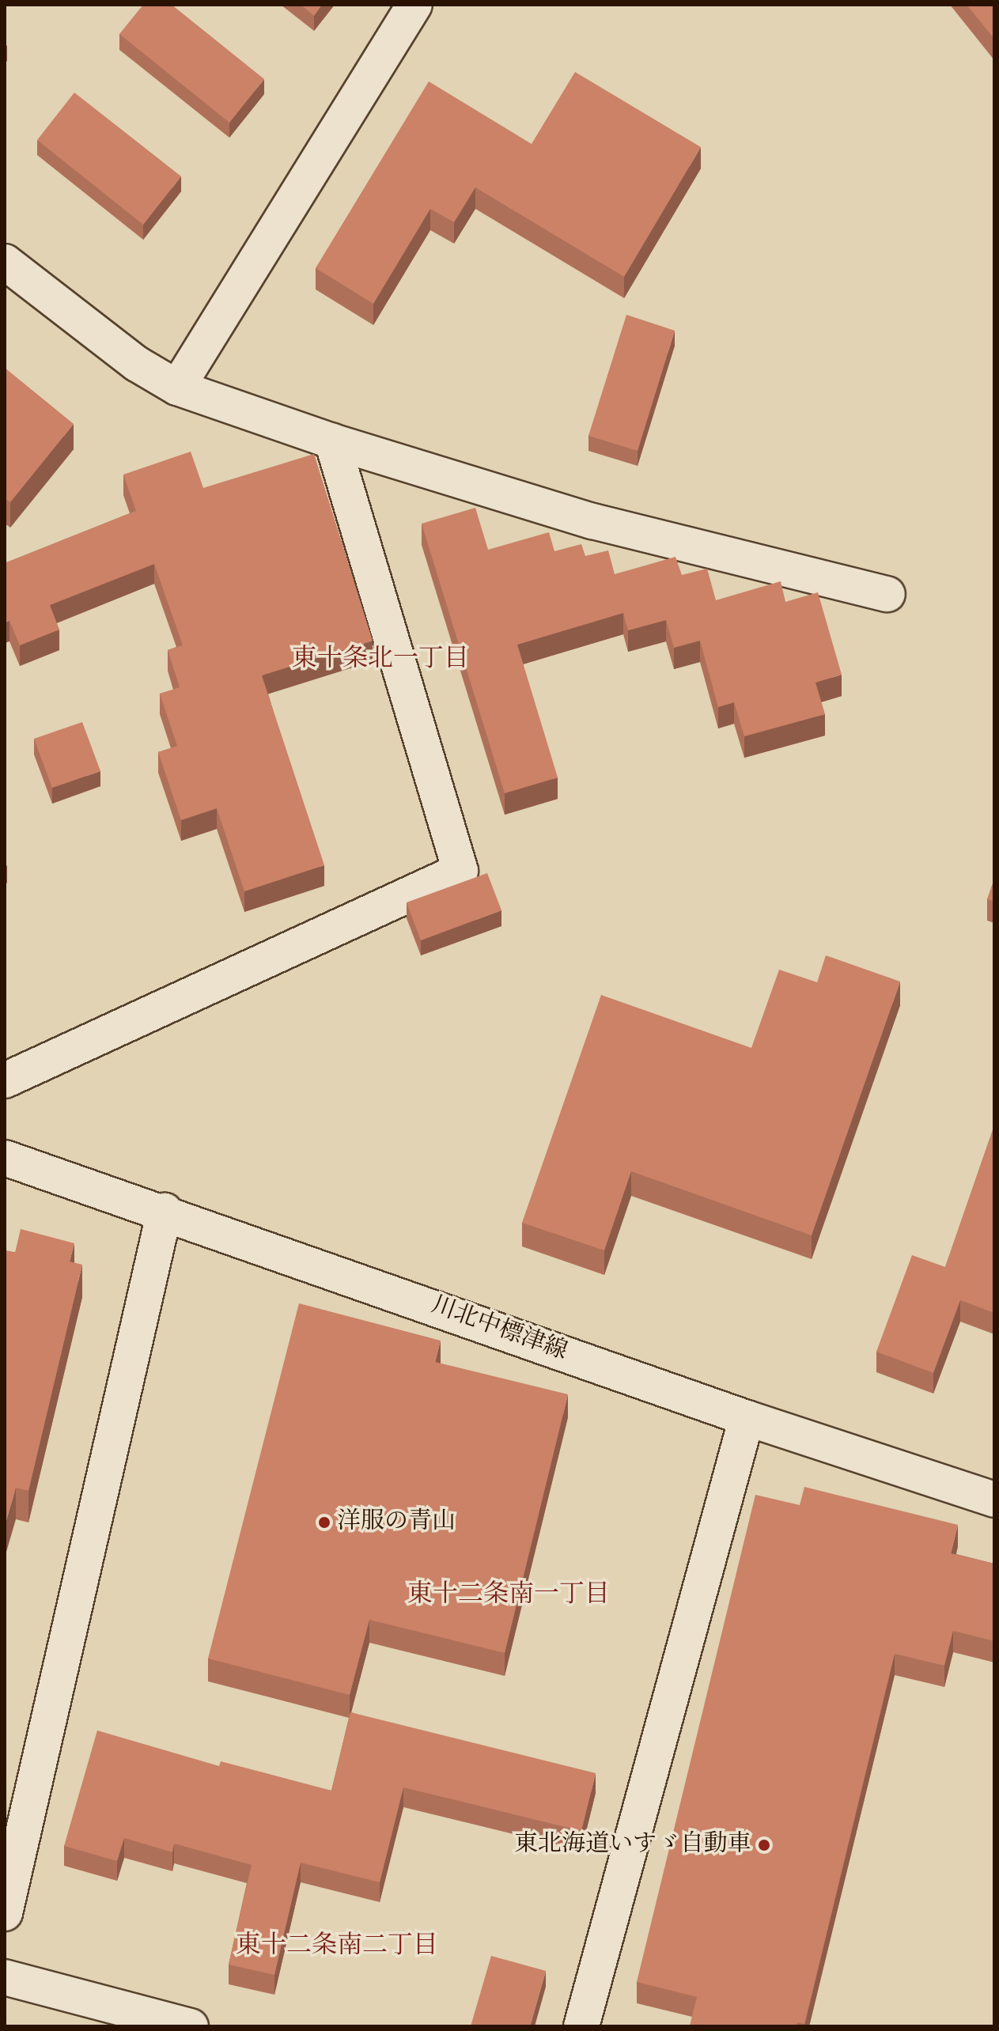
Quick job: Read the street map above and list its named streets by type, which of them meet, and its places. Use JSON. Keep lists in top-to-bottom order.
{
  "streets": {
    "street": ["川北中標津線"]
  },
  "districts": ["東十条北一丁目", "東十二条南一丁目", "東十二条南二丁目"],
  "places": ["洋服の青山", "東北海道いすゞ自動車"]
}
